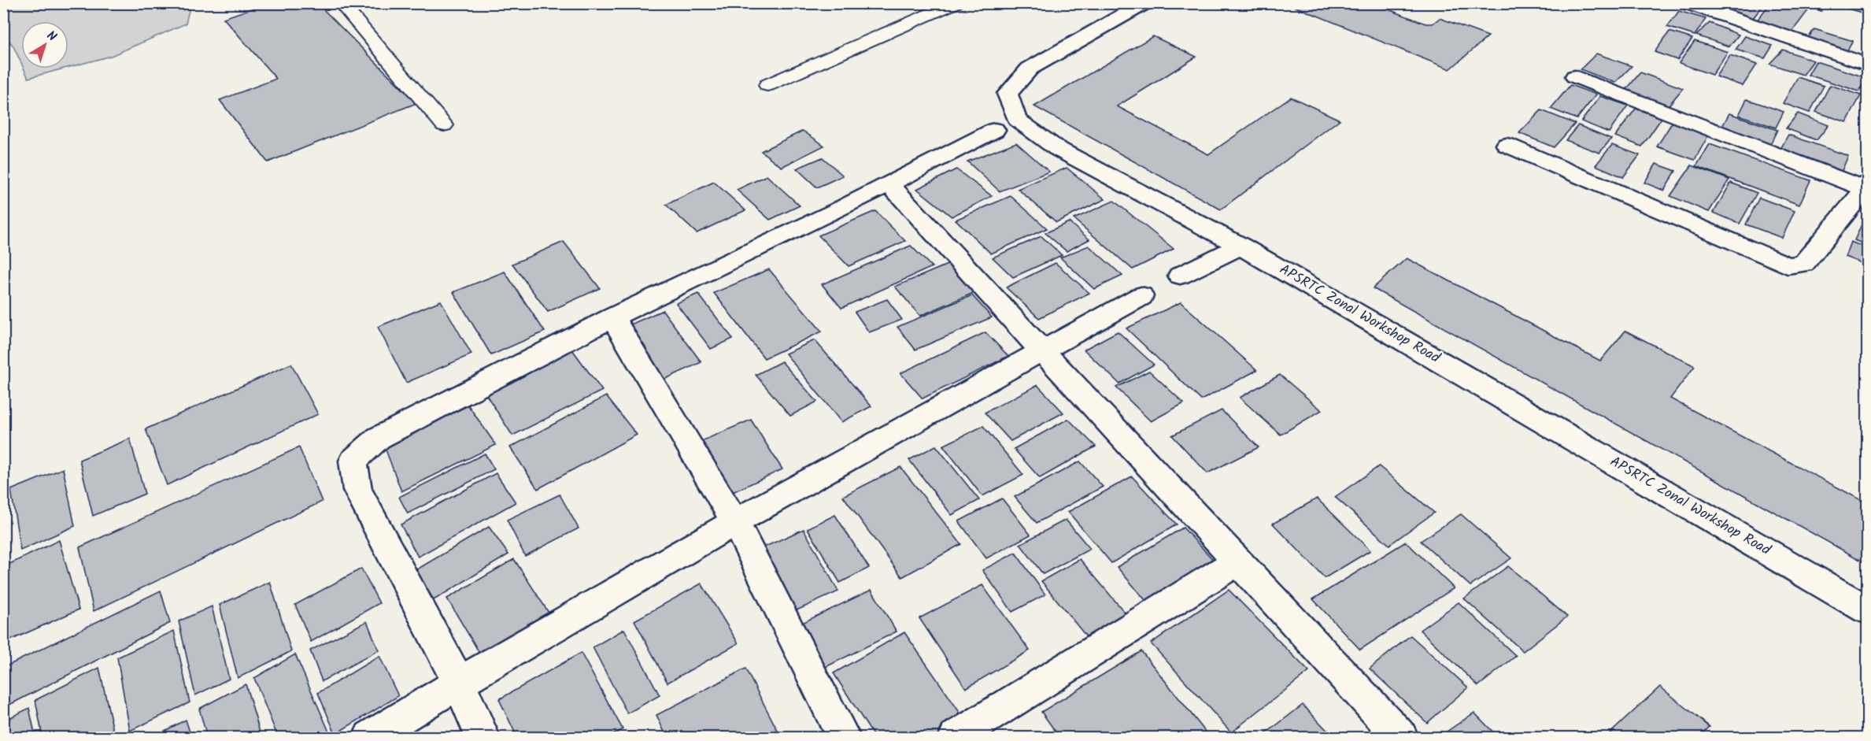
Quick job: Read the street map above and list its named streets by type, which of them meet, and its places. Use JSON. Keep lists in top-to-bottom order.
{
  "streets": {
    "street": ["APSRTC Zonal Workshop Road"]
  },
  "north": "top right"
}
